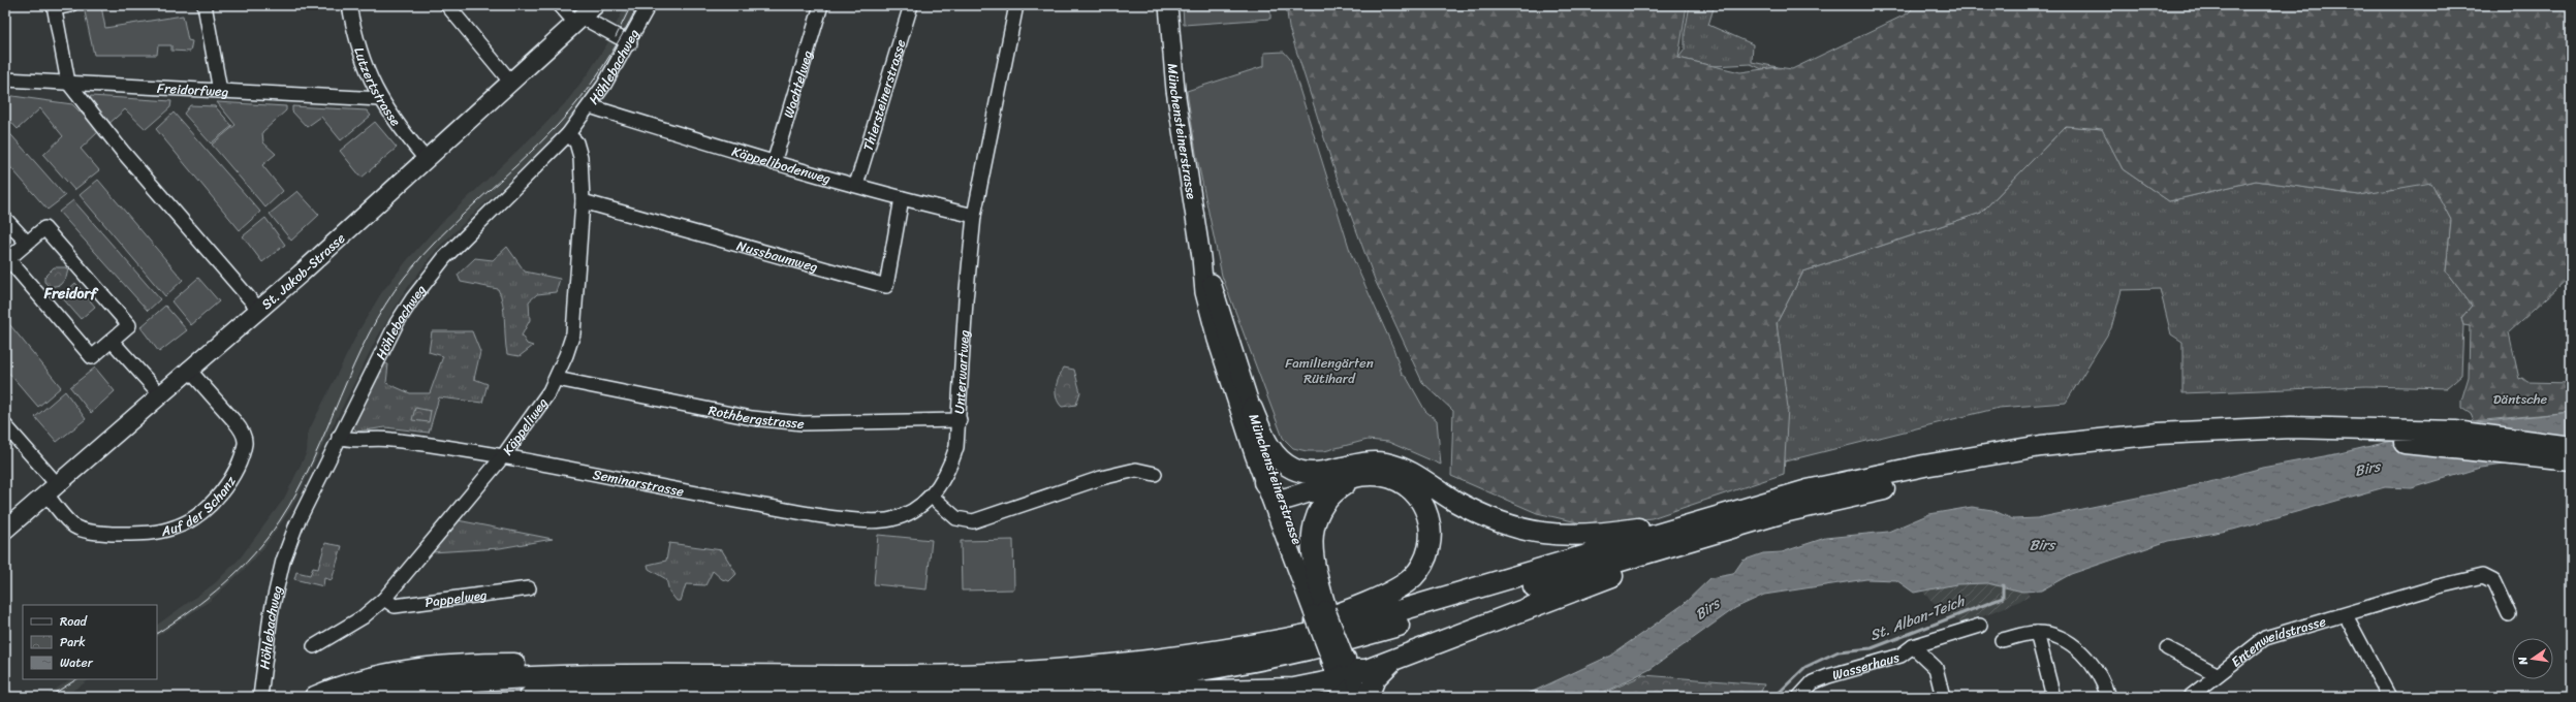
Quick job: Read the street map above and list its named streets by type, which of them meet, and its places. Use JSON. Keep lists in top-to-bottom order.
{
  "streets": {
    "main road": ["Münchensteinerstrasse", "St. Jakob-Strasse"],
    "street": [
      "Höhlebachweg",
      "Wachtelweg",
      "Lutzertstrasse",
      "Freidorfweg",
      "Thiersteinerstrasse",
      "Käppelibodenweg",
      "Nussbaumweg",
      "Unterwartweg",
      "Rothbergstrasse",
      "Käppeliweg",
      "Seminarstrasse",
      "Auf der Schanz",
      "Pappelweg",
      "Entenweidstrasse",
      "Wasserhaus"
    ]
  },
  "crossings": [
    ["Höhlebachweg", "Käppelibodenweg"],
    ["Höhlebachweg", "Käppeliweg"],
    ["Höhlebachweg", "Seminarstrasse"],
    ["Wachtelweg", "Käppelibodenweg"],
    ["Lutzertstrasse", "Freidorfweg"],
    ["Lutzertstrasse", "St. Jakob-Strasse"],
    ["Thiersteinerstrasse", "Käppelibodenweg"],
    ["Käppelibodenweg", "Nussbaumweg"],
    ["Käppelibodenweg", "Unterwartweg"],
    ["Nussbaumweg", "Käppeliweg"],
    ["St. Jakob-Strasse", "Auf der Schanz"],
    ["Unterwartweg", "Rothbergstrasse"],
    ["Unterwartweg", "Seminarstrasse"],
    ["Rothbergstrasse", "Käppeliweg"],
    ["Käppeliweg", "Seminarstrasse"],
    ["Käppeliweg", "Pappelweg"]
  ],
  "districts": ["Freidorf"],
  "water": ["Birs", "St. Alban-Teich"],
  "parks": ["Familiengärten Rütihard", "Däntsche"],
  "legend": ["Road", "Park", "Water"],
  "north": "left"
}
